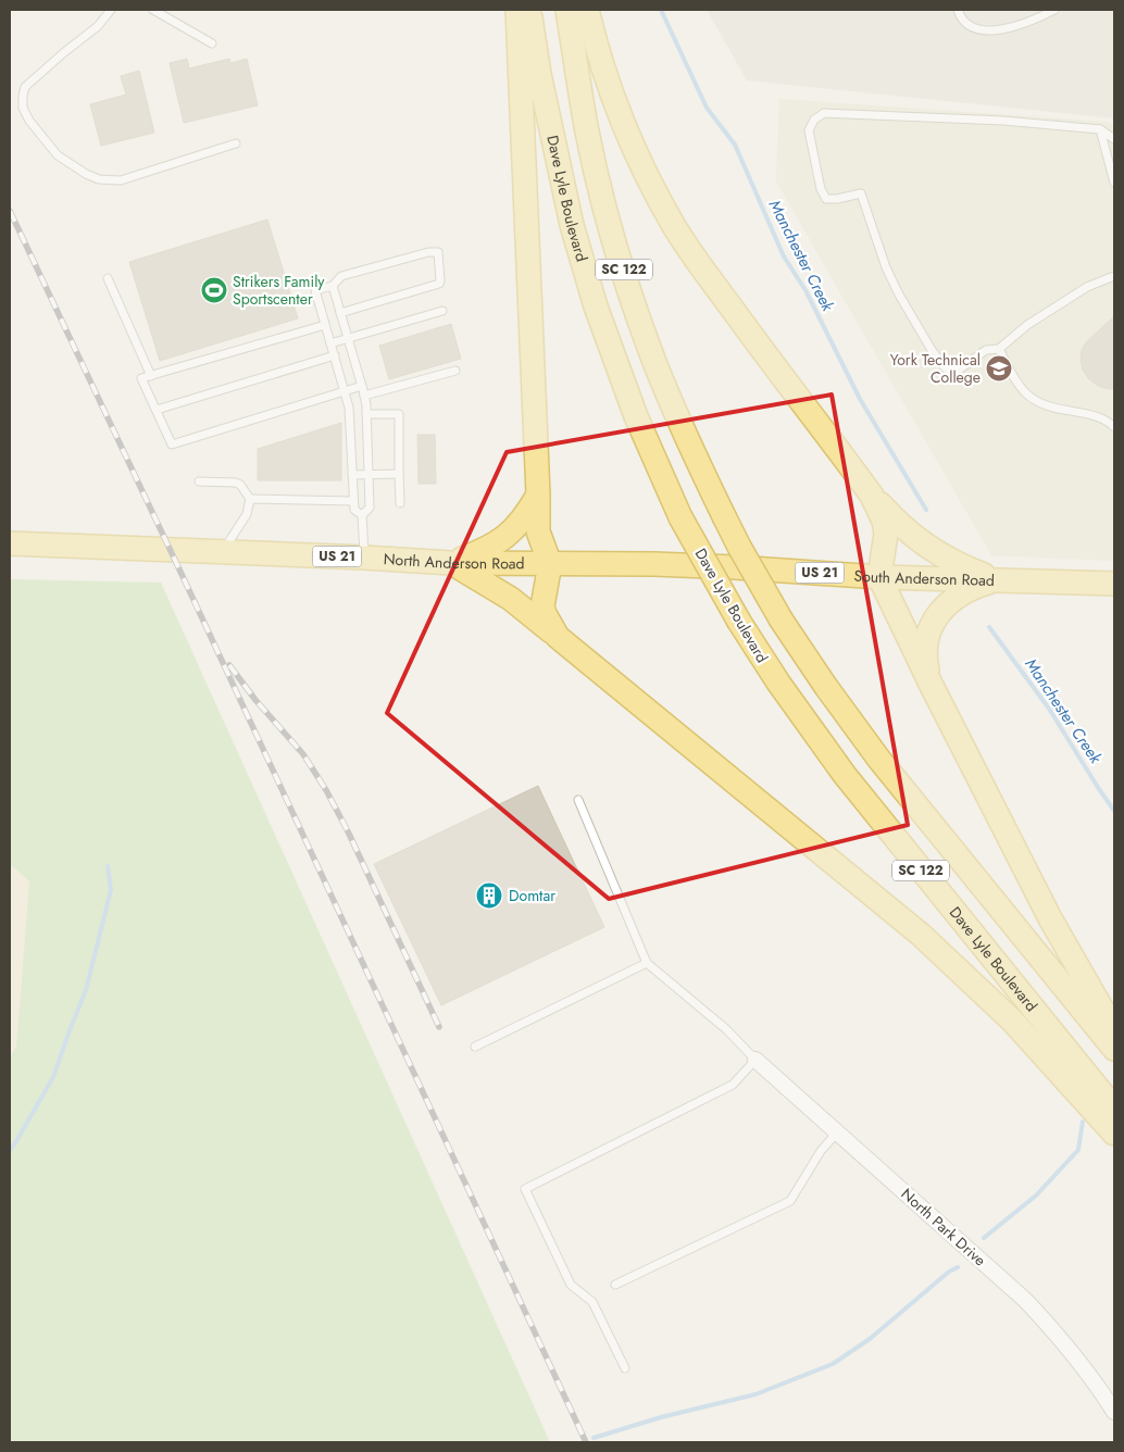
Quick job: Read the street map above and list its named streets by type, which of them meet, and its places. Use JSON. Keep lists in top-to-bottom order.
{
  "streets": {
    "main road": [
      "Dave Lyle Boulevard",
      "SC 122",
      "US 21",
      "North Anderson Road",
      "South Anderson Road"
    ],
    "street": ["North Park Drive"]
  },
  "crossings": [
    ["North Anderson Road", "South Anderson Road"]
  ],
  "water": ["Manchester Creek"],
  "places": {
    "sports": ["Strikers Family Sportscenter"],
    "school or university": ["York Technical College"],
    "building": ["Domtar"]
  }
}
